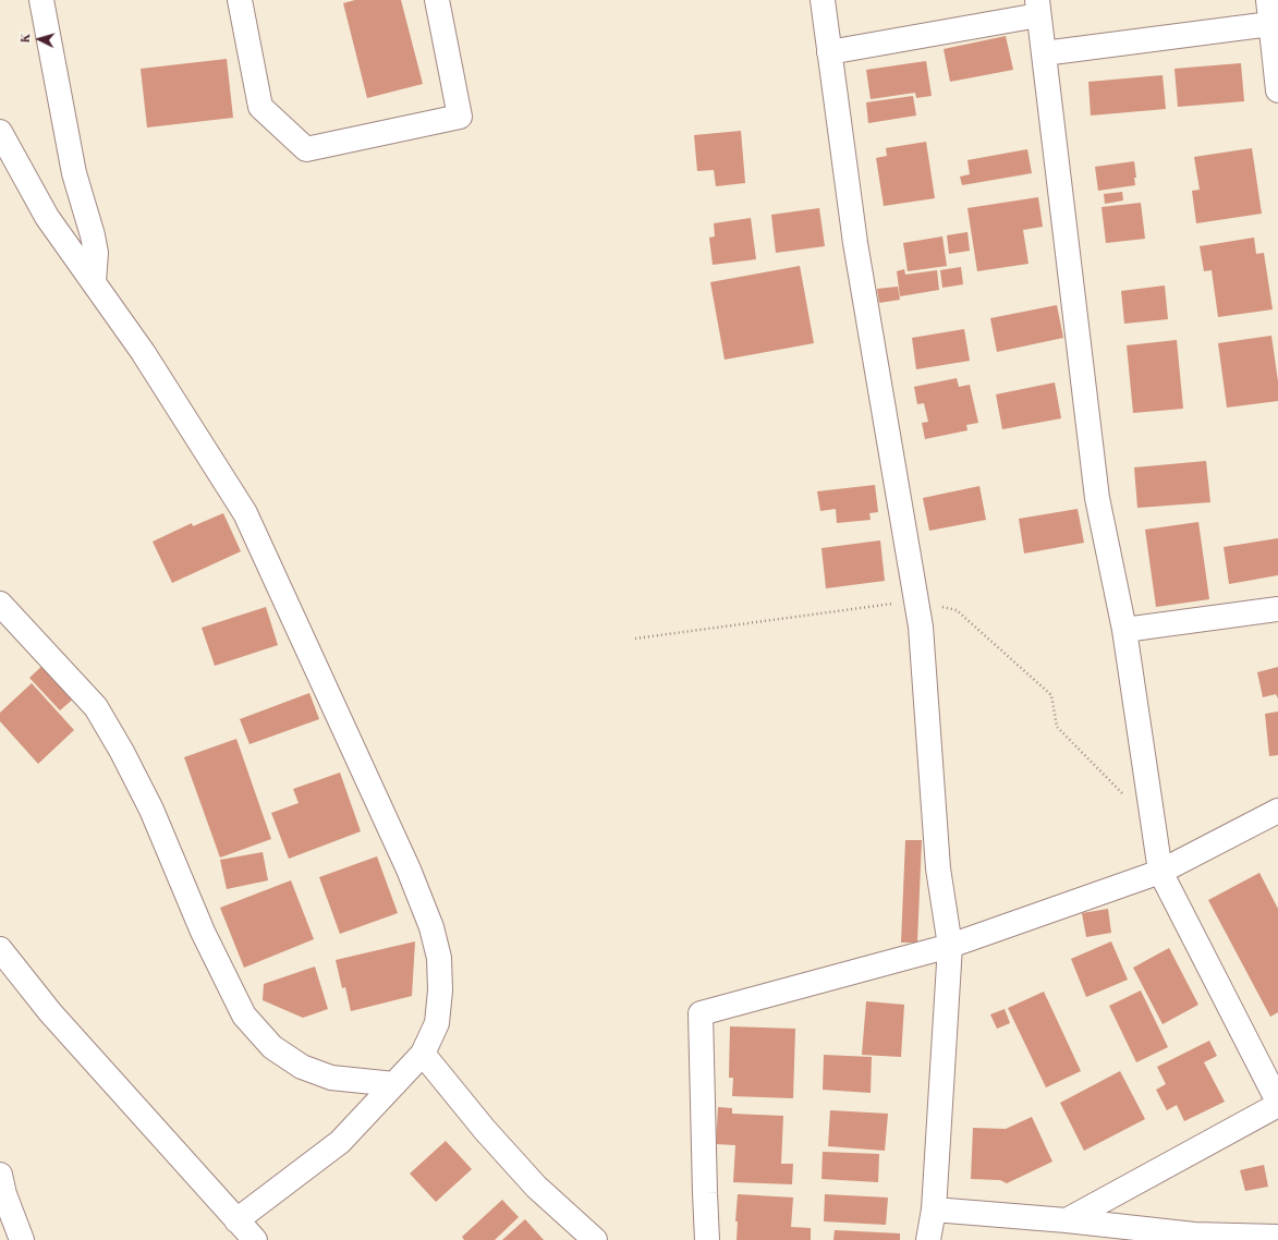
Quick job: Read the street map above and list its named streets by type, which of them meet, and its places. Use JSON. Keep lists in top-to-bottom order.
{
  "north": "left"
}
